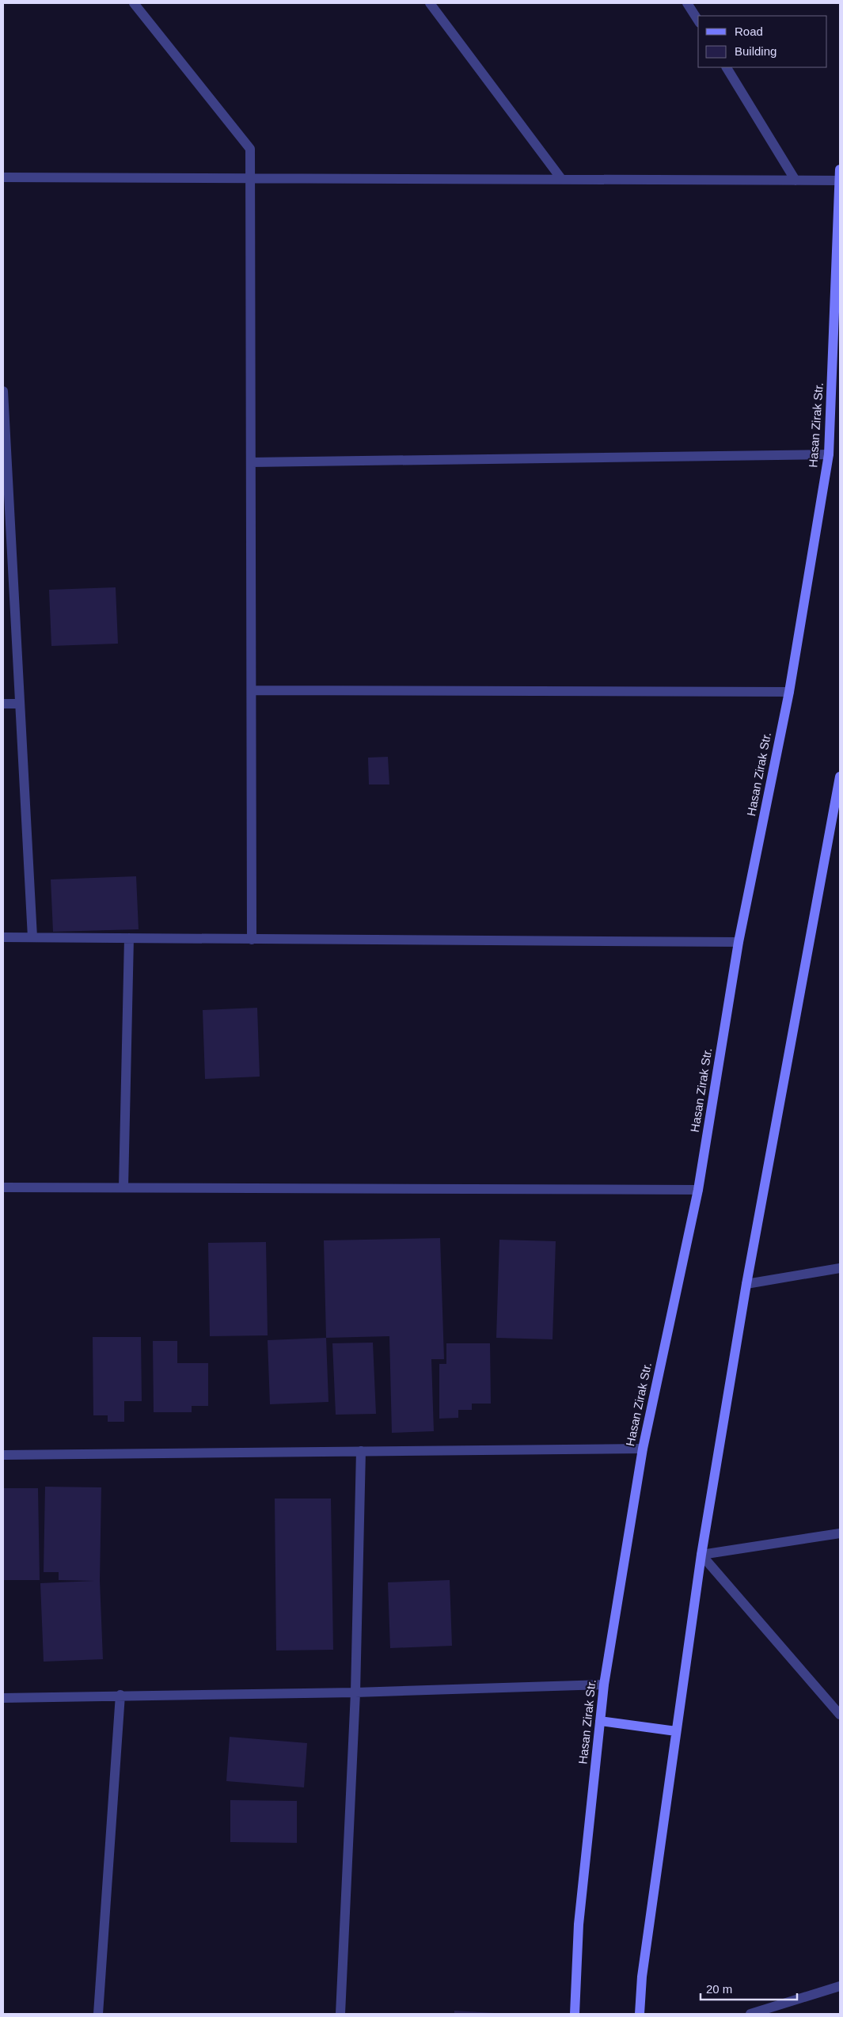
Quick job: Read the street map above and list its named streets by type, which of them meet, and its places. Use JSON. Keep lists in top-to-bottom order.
{
  "streets": {
    "main road": ["Hasan Zirak Str."]
  },
  "legend": ["Road", "Building"],
  "scale_bar": "20 m"
}
